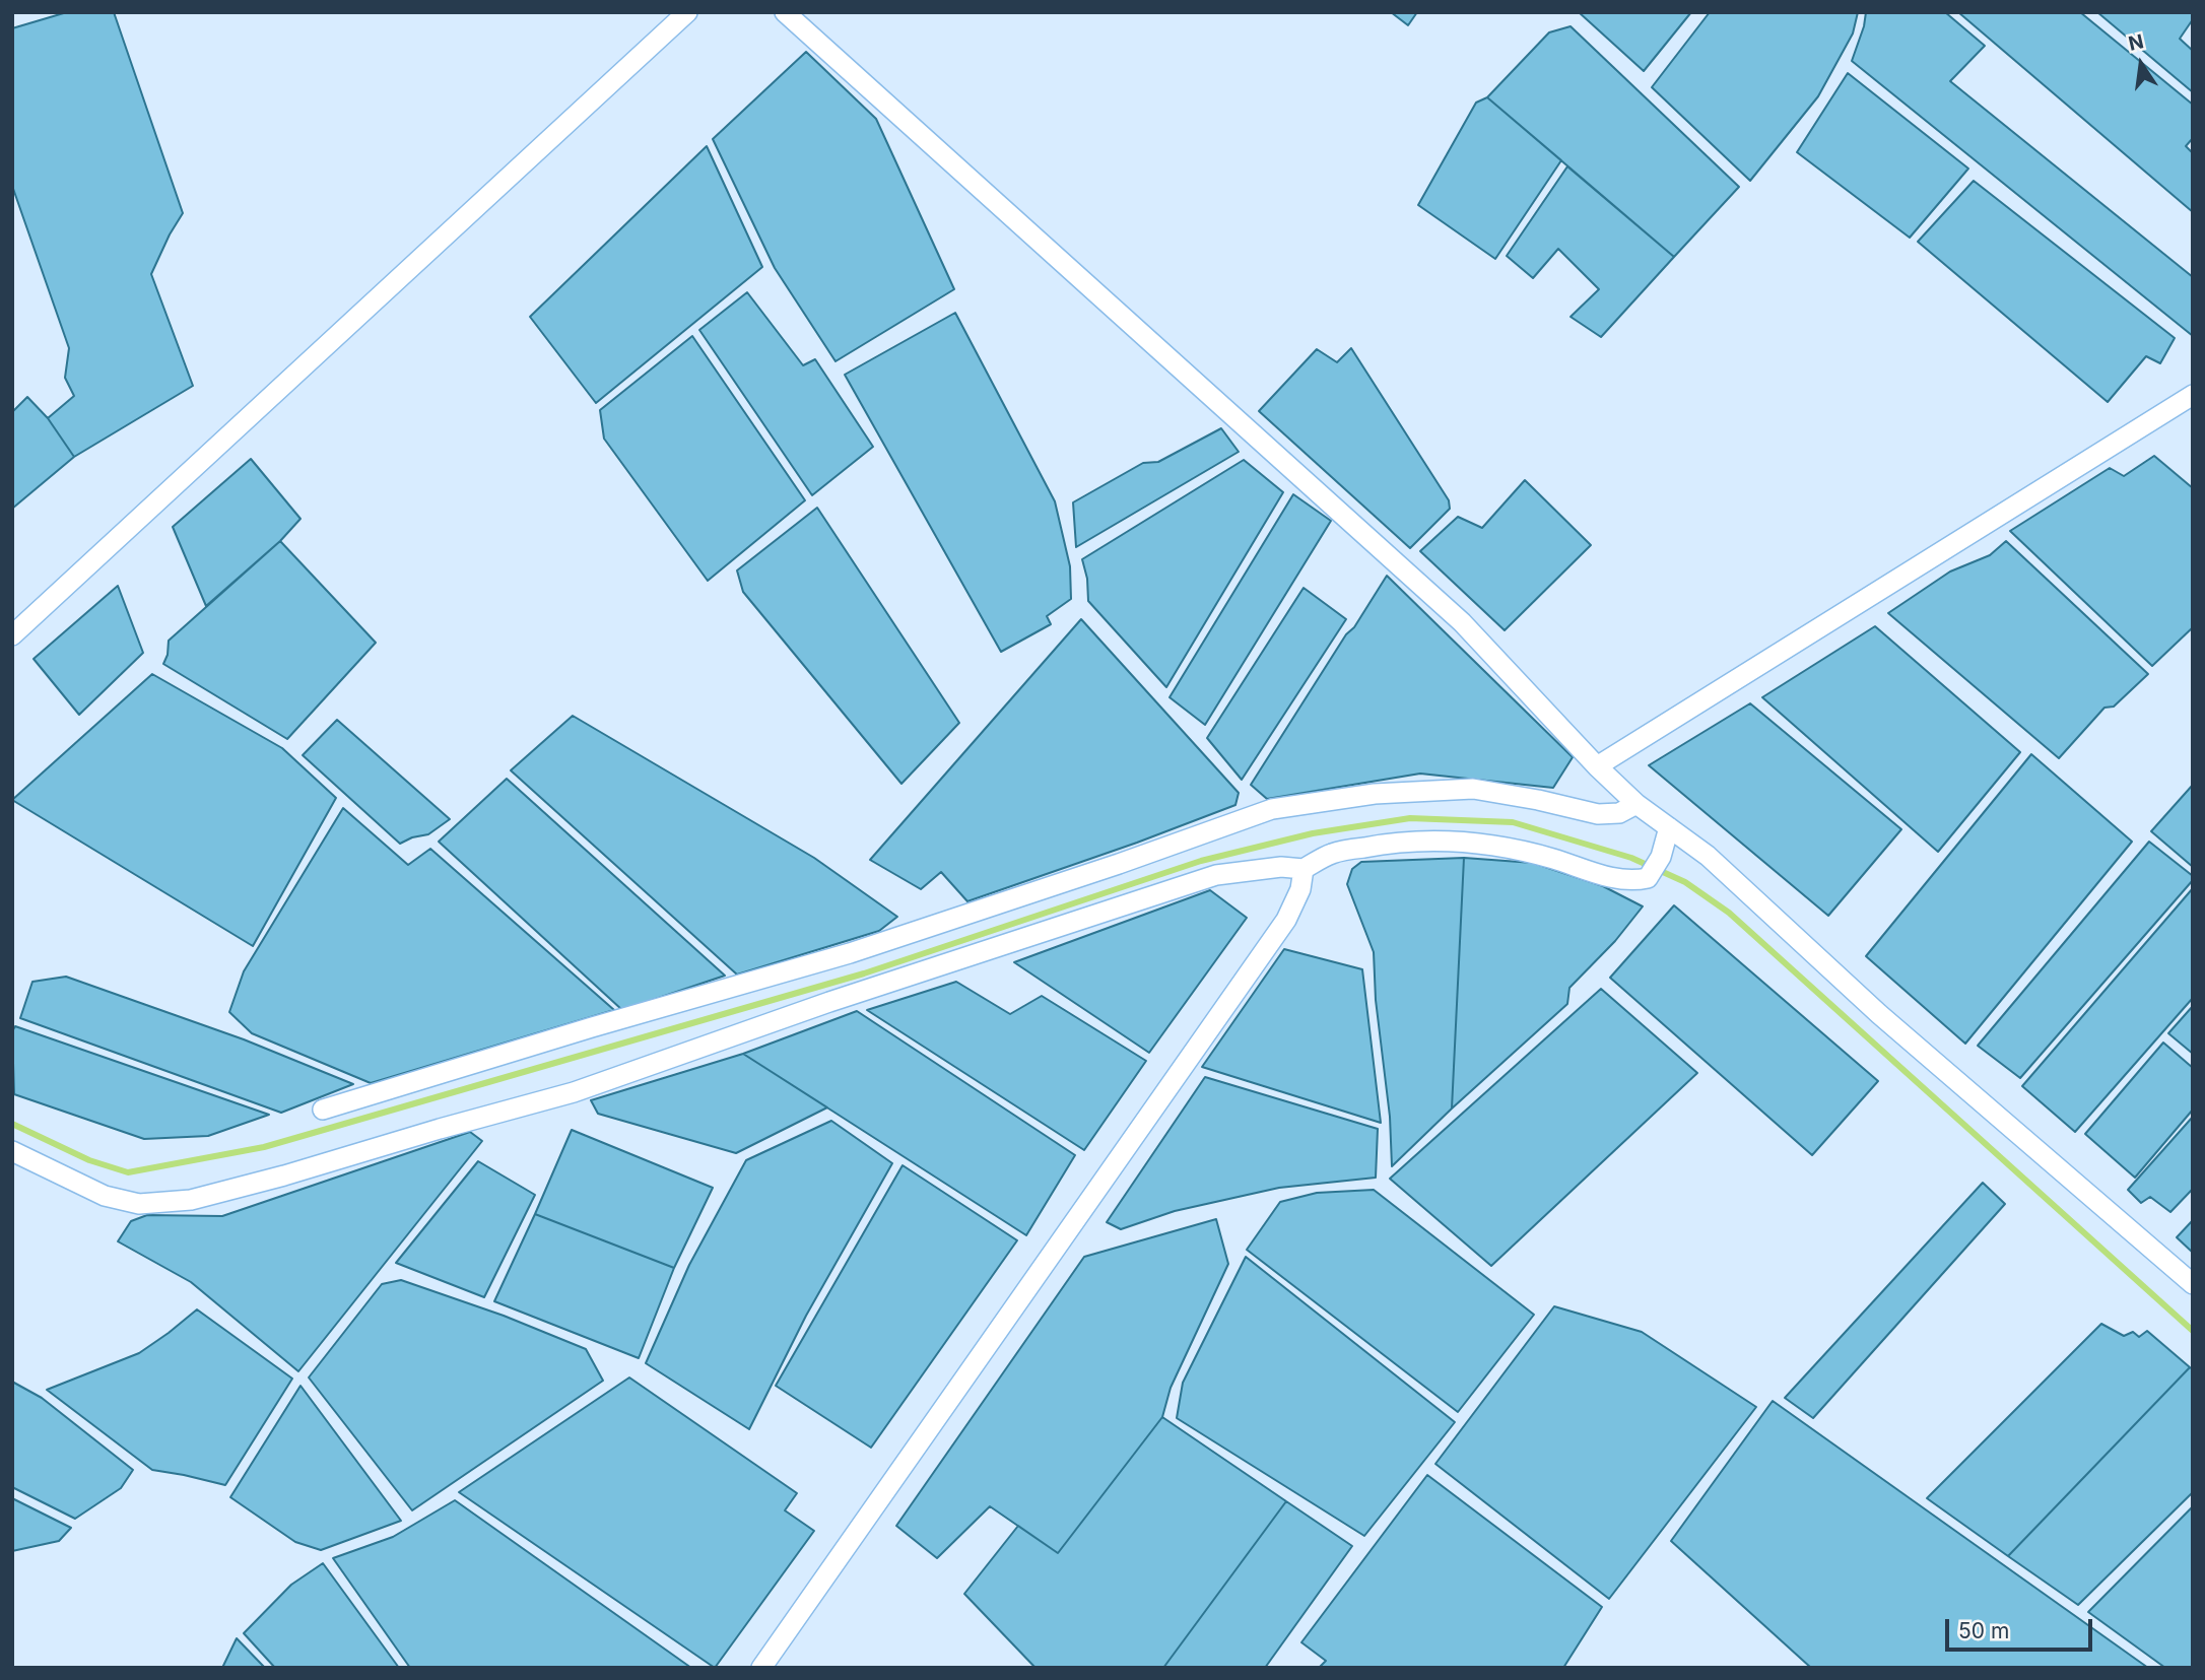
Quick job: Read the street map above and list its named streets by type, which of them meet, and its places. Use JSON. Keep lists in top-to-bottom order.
{
  "scale_bar": "50 m",
  "north": "top"
}
